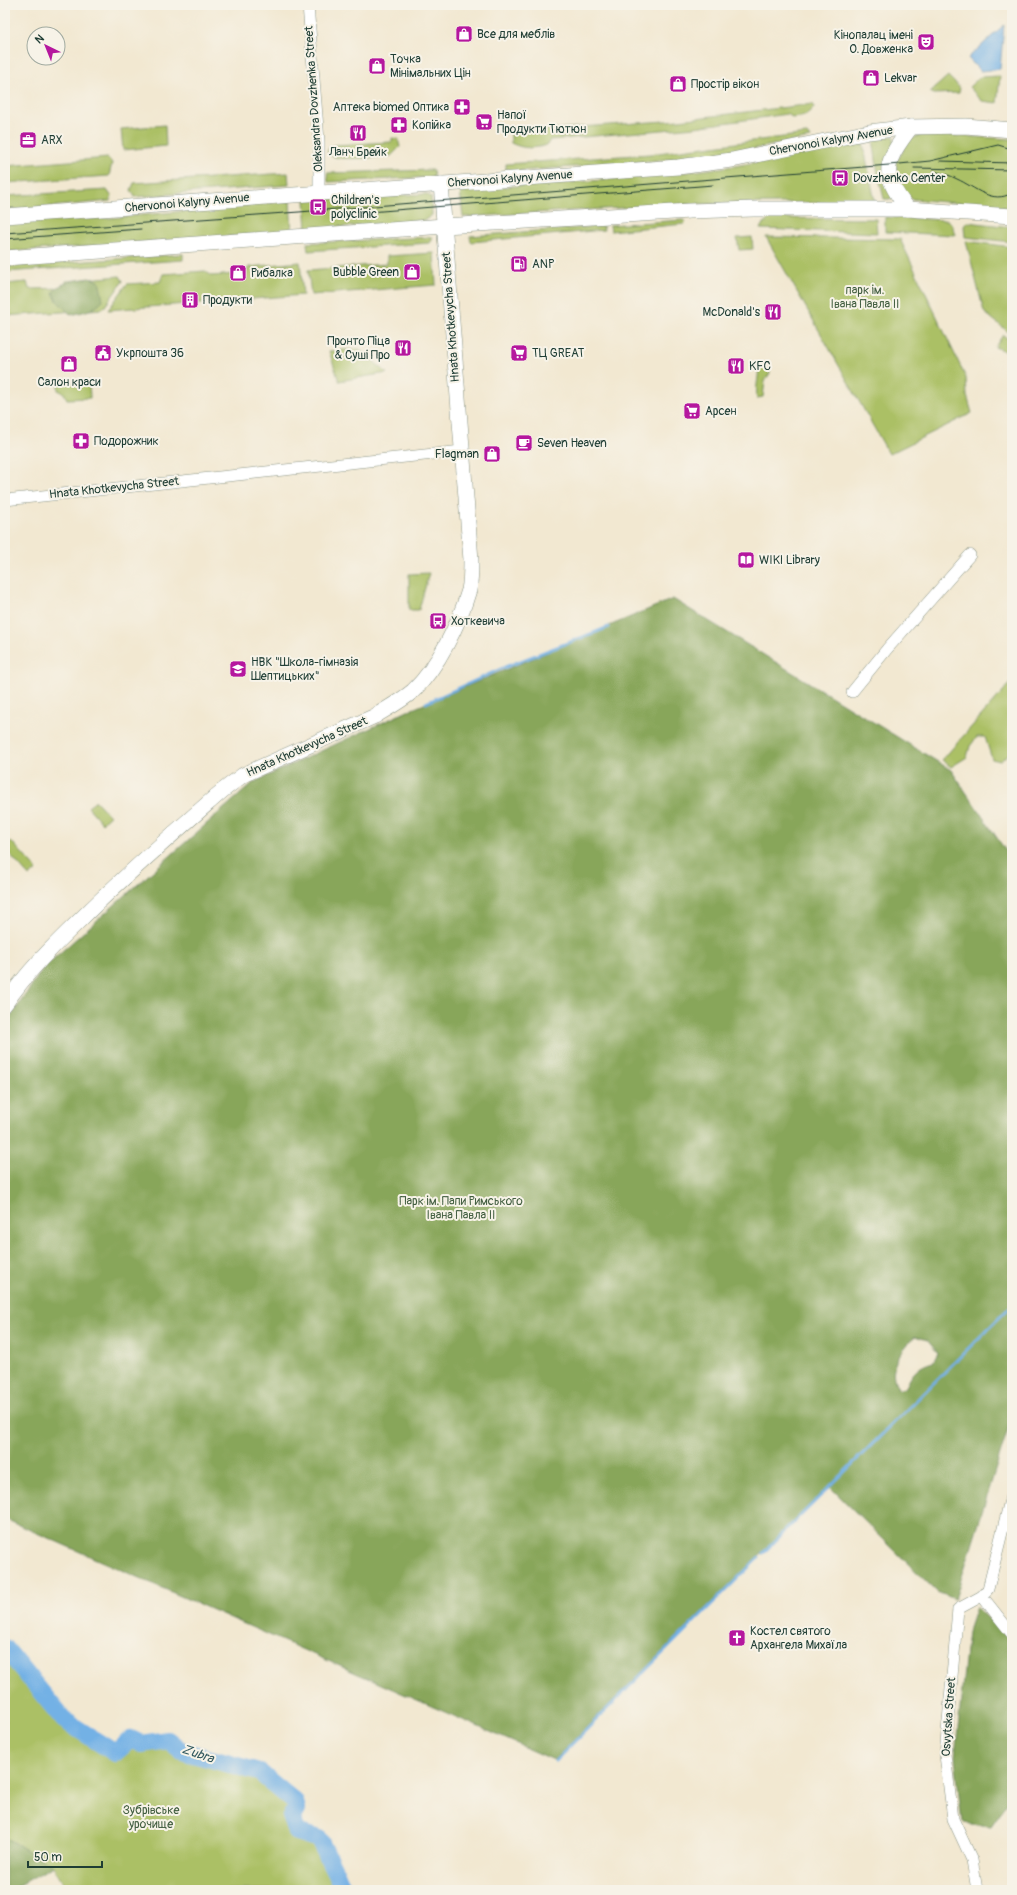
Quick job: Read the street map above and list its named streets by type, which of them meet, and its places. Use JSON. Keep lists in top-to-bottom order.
{
  "streets": {
    "main road": ["Chervonoi Kalyny Avenue", "Hnata Khotkevycha Street"],
    "street": ["Oleksandra Dovzhenka Street", "Osvytska Street"]
  },
  "crossings": [
    ["Oleksandra Dovzhenka Street", "Chervonoi Kalyny Avenue"],
    ["Chervonoi Kalyny Avenue", "Hnata Khotkevycha Street"]
  ],
  "water": ["Zubra"],
  "parks": ["парк ім. Івана Павла II", "Парк ім. Папи Римського Івана Павла ІІ", "Зубрівське урочище"],
  "places": {
    "shop": [
      "Все для меблів",
      "Точка Мінімальних Цін",
      "Lekvar",
      "Простір вікон",
      "Bubble Green",
      "Рибалка",
      "Салон краси",
      "Flagman"
    ],
    "theatre": ["Кінопалац імені О. Довженка"],
    "pharmacy": ["Аптека biomed Оптика", "Копійка", "Подорожник"],
    "supermarket": ["Напої Продукти Тютюн", "ТЦ GREAT", "Арсен"],
    "restaurant": [
      "Ланч Брейк",
      "McDonald's",
      "Пронто Піца & Суші Про",
      "KFC"
    ],
    "office": ["ARX"],
    "bus stop": ["Dovzhenko Center", "Children's polyclinic", "Хоткевича"],
    "fuel station": ["ANP"],
    "building": ["Продукти"],
    "public building": ["Укрпошта 36"],
    "cafe": ["Seven Heaven"],
    "library": ["WIKI Library"],
    "school or university": ["НВК \"Школа-гімназія Шептицьких\""],
    "church": ["Костел святого Архангела Михаїла"]
  },
  "scale_bar": "50 m",
  "north": "top left"
}
